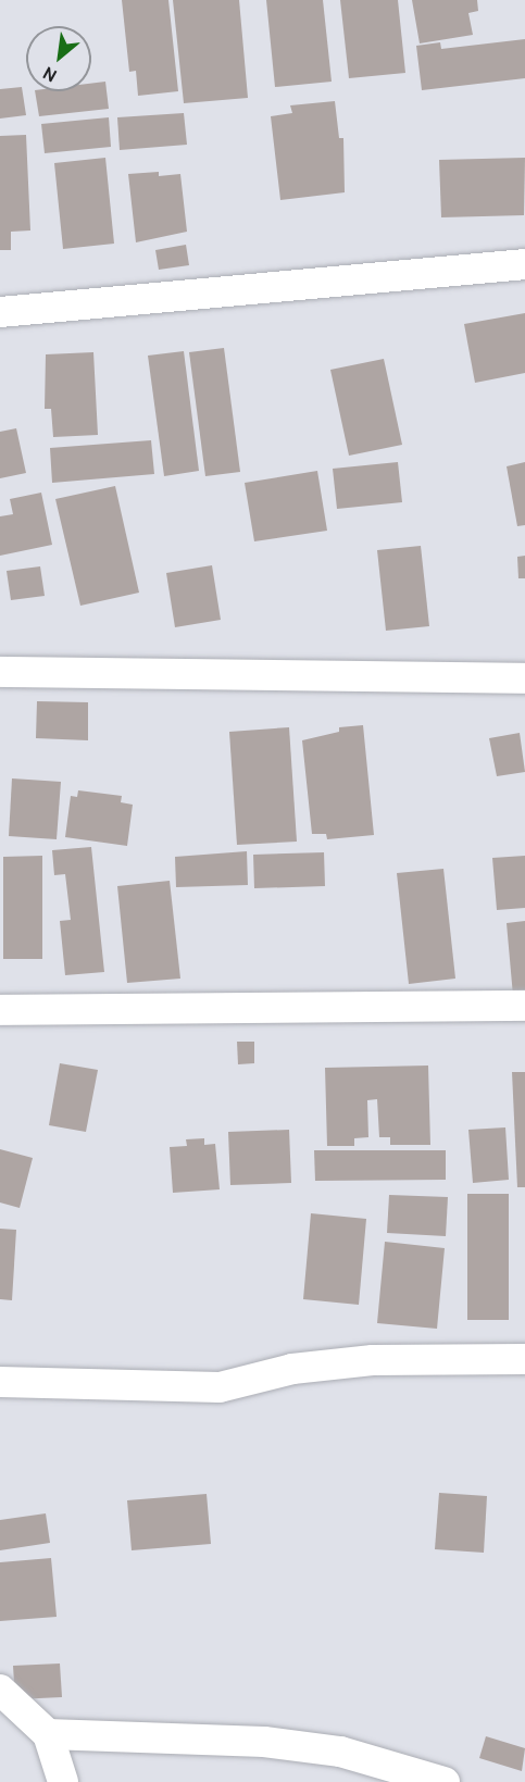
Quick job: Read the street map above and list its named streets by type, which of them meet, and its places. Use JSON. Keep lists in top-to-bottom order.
{
  "north": "bottom left"
}
